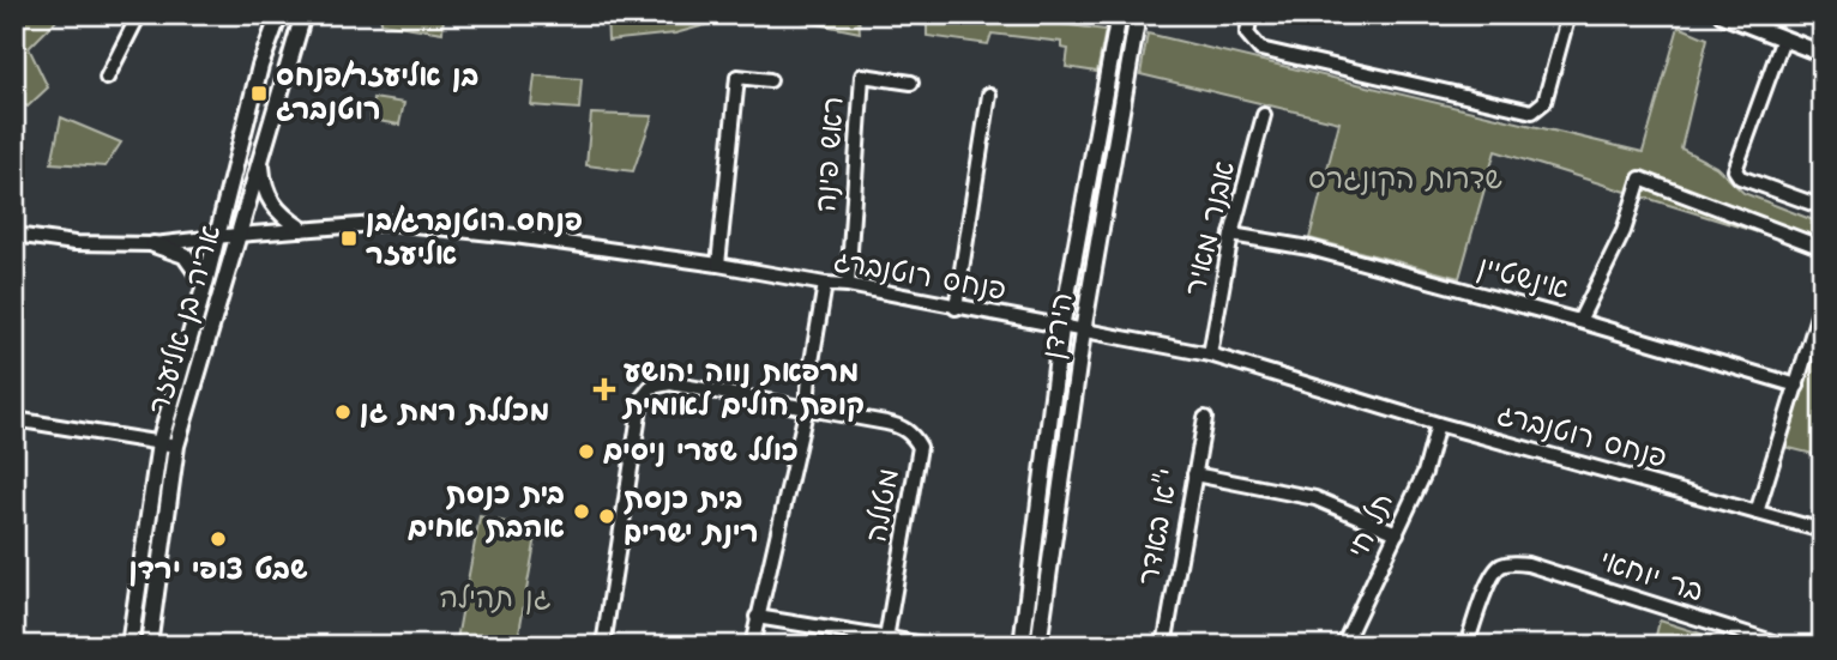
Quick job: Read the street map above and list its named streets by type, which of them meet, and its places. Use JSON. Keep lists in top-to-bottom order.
{
  "streets": {
    "street": [
      "ראש פינה",
      "אבנר מאיר",
      "פנחס רוטנברג",
      "אינשטיין",
      "אריה בן אליעזר",
      "הירדן",
      "מטולה",
      "תל חי",
      "י\"א באדר",
      "בר יוחאי"
    ]
  },
  "crossings": [
    ["ראש פינה", "פנחס רוטנברג"],
    ["אבנר מאיר", "פנחס רוטנברג"],
    ["אבנר מאיר", "אינשטיין"],
    ["פנחס רוטנברג", "אריה בן אליעזר"],
    ["פנחס רוטנברג", "הירדן"],
    ["פנחס רוטנברג", "תל חי"]
  ],
  "parks": ["שדרות הקונגרס", "גן תהילה"],
  "places": {
    "transit": ["בן אליעזר/פנחס רוטנברג", "פנחס רוטנברג/בן אליעזר"],
    "health": ["מרפאת נווה יהושע קופת חולים לאומית"],
    "other": [
      "מכללת רמת גן",
      "כולל שערי ניסים",
      "בית כנסת אהבת אחים",
      "בית כנסת רינת ישרים",
      "שבט צופי ירדן"
    ]
  }
}
